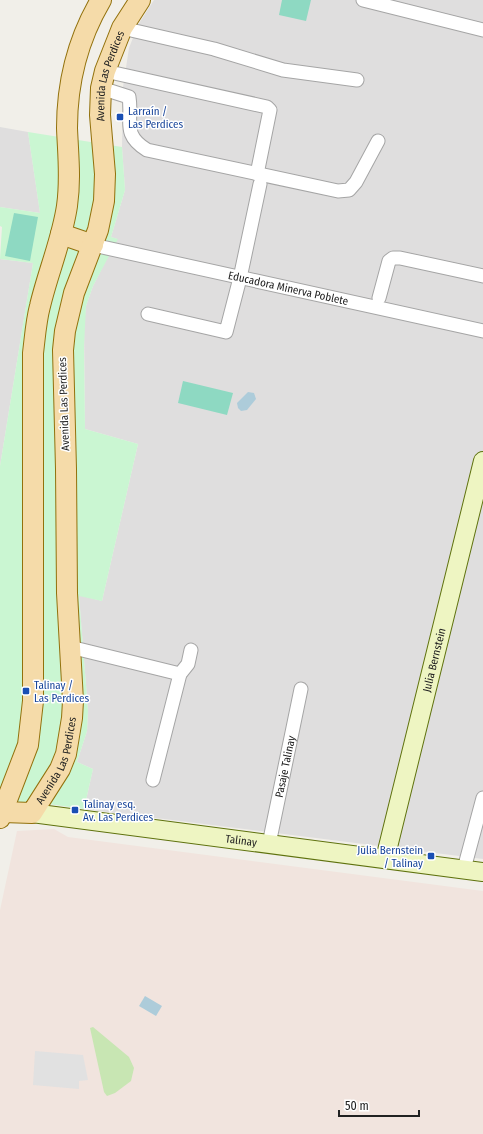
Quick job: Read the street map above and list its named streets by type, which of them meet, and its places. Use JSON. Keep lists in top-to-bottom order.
{
  "streets": {
    "main road": ["Avenida Las Perdices", "Talinay"],
    "street": ["Educadora Minerva Poblete", "Julia Bernstein", "Pasaje Talinay"]
  },
  "crossings": [
    ["Avenida Las Perdices", "Educadora Minerva Poblete"],
    ["Avenida Las Perdices", "Talinay"],
    ["Julia Bernstein", "Talinay"],
    ["Pasaje Talinay", "Talinay"]
  ],
  "places": {
    "transit": [
      "Larraín / Las Perdices",
      "Talinay / Las Perdices",
      "Talinay esq. Av. Las Perdices",
      "Julia Bernstein / Talinay"
    ]
  },
  "scale_bar": "50 m"
}
